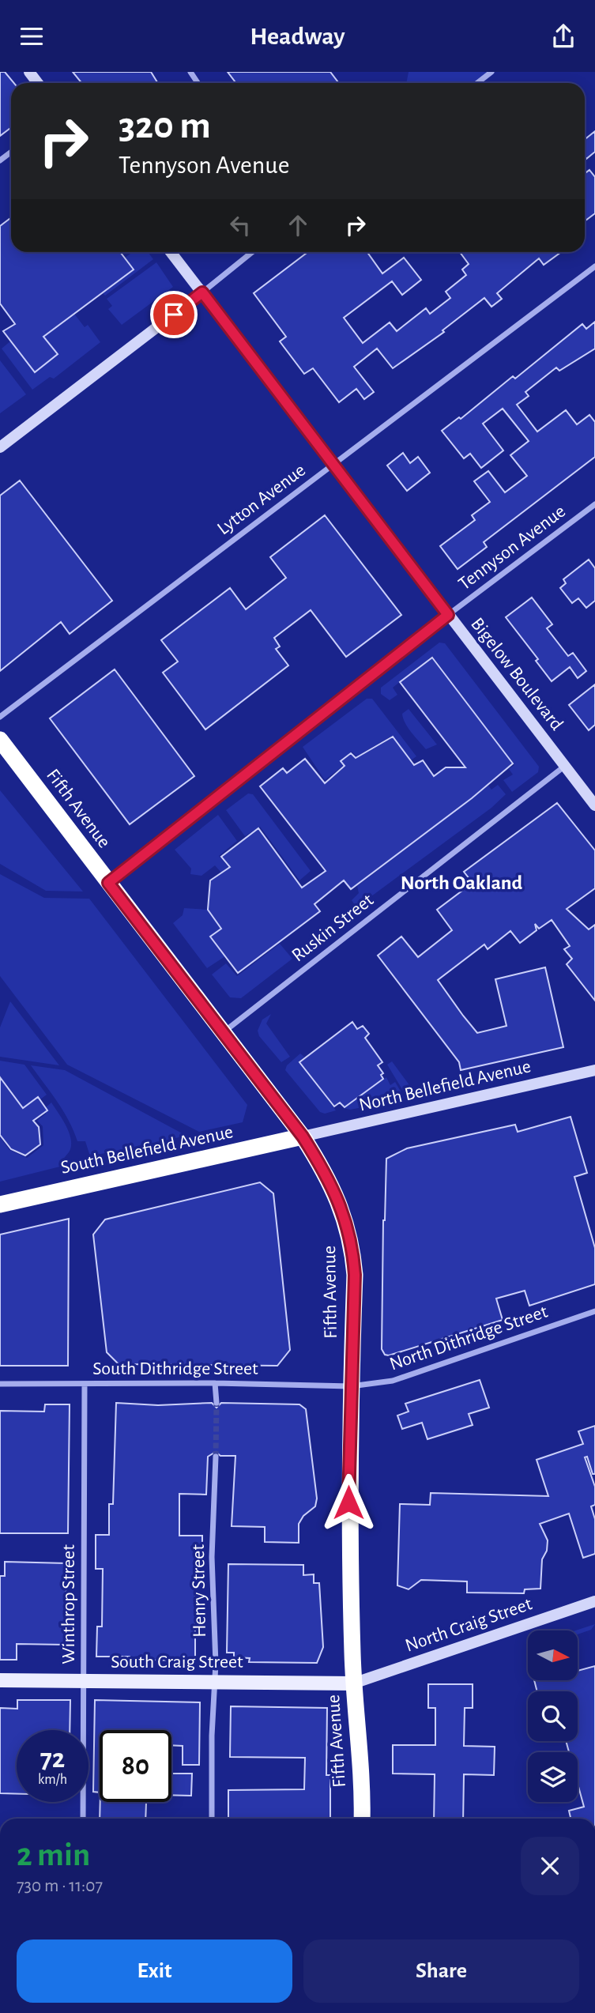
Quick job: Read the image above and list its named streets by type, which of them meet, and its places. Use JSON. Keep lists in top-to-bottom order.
{
  "streets": {
    "highway": ["Fifth Avenue", "South Bellefield Avenue"],
    "main road": [
      "Bigelow Boulevard",
      "North Bellefield Avenue",
      "North Craig Street",
      "South Craig Street"
    ],
    "street": [
      "Lytton Avenue",
      "Tennyson Avenue",
      "Ruskin Street",
      "North Dithridge Street",
      "South Dithridge Street",
      "Henry Street",
      "Winthrop Street"
    ]
  },
  "crossings": [
    ["Lytton Avenue", "Bigelow Boulevard"],
    ["Tennyson Avenue", "Bigelow Boulevard"],
    ["Tennyson Avenue", "Fifth Avenue"],
    ["Bigelow Boulevard", "Ruskin Street"],
    ["Fifth Avenue", "Ruskin Street"],
    ["Fifth Avenue", "North Bellefield Avenue"],
    ["Fifth Avenue", "South Bellefield Avenue"],
    ["Fifth Avenue", "North Dithridge Street"],
    ["Fifth Avenue", "South Dithridge Street"],
    ["Fifth Avenue", "North Craig Street"],
    ["Fifth Avenue", "South Craig Street"],
    ["North Bellefield Avenue", "South Bellefield Avenue"],
    ["North Dithridge Street", "South Dithridge Street"],
    ["South Dithridge Street", "Winthrop Street"],
    ["Henry Street", "South Craig Street"],
    ["Winthrop Street", "South Craig Street"],
    ["North Craig Street", "South Craig Street"]
  ],
  "districts": ["North Oakland"],
  "north": "right",
  "page": {
    "header": "Headway",
    "turn": ["320 m", "Tennyson Avenue"],
    "speed": "72 km/h",
    "limit": "80",
    "heading": ["2 min", "730 m · 11:07"],
    "buttons": ["Exit", "Share"]
  }
}
